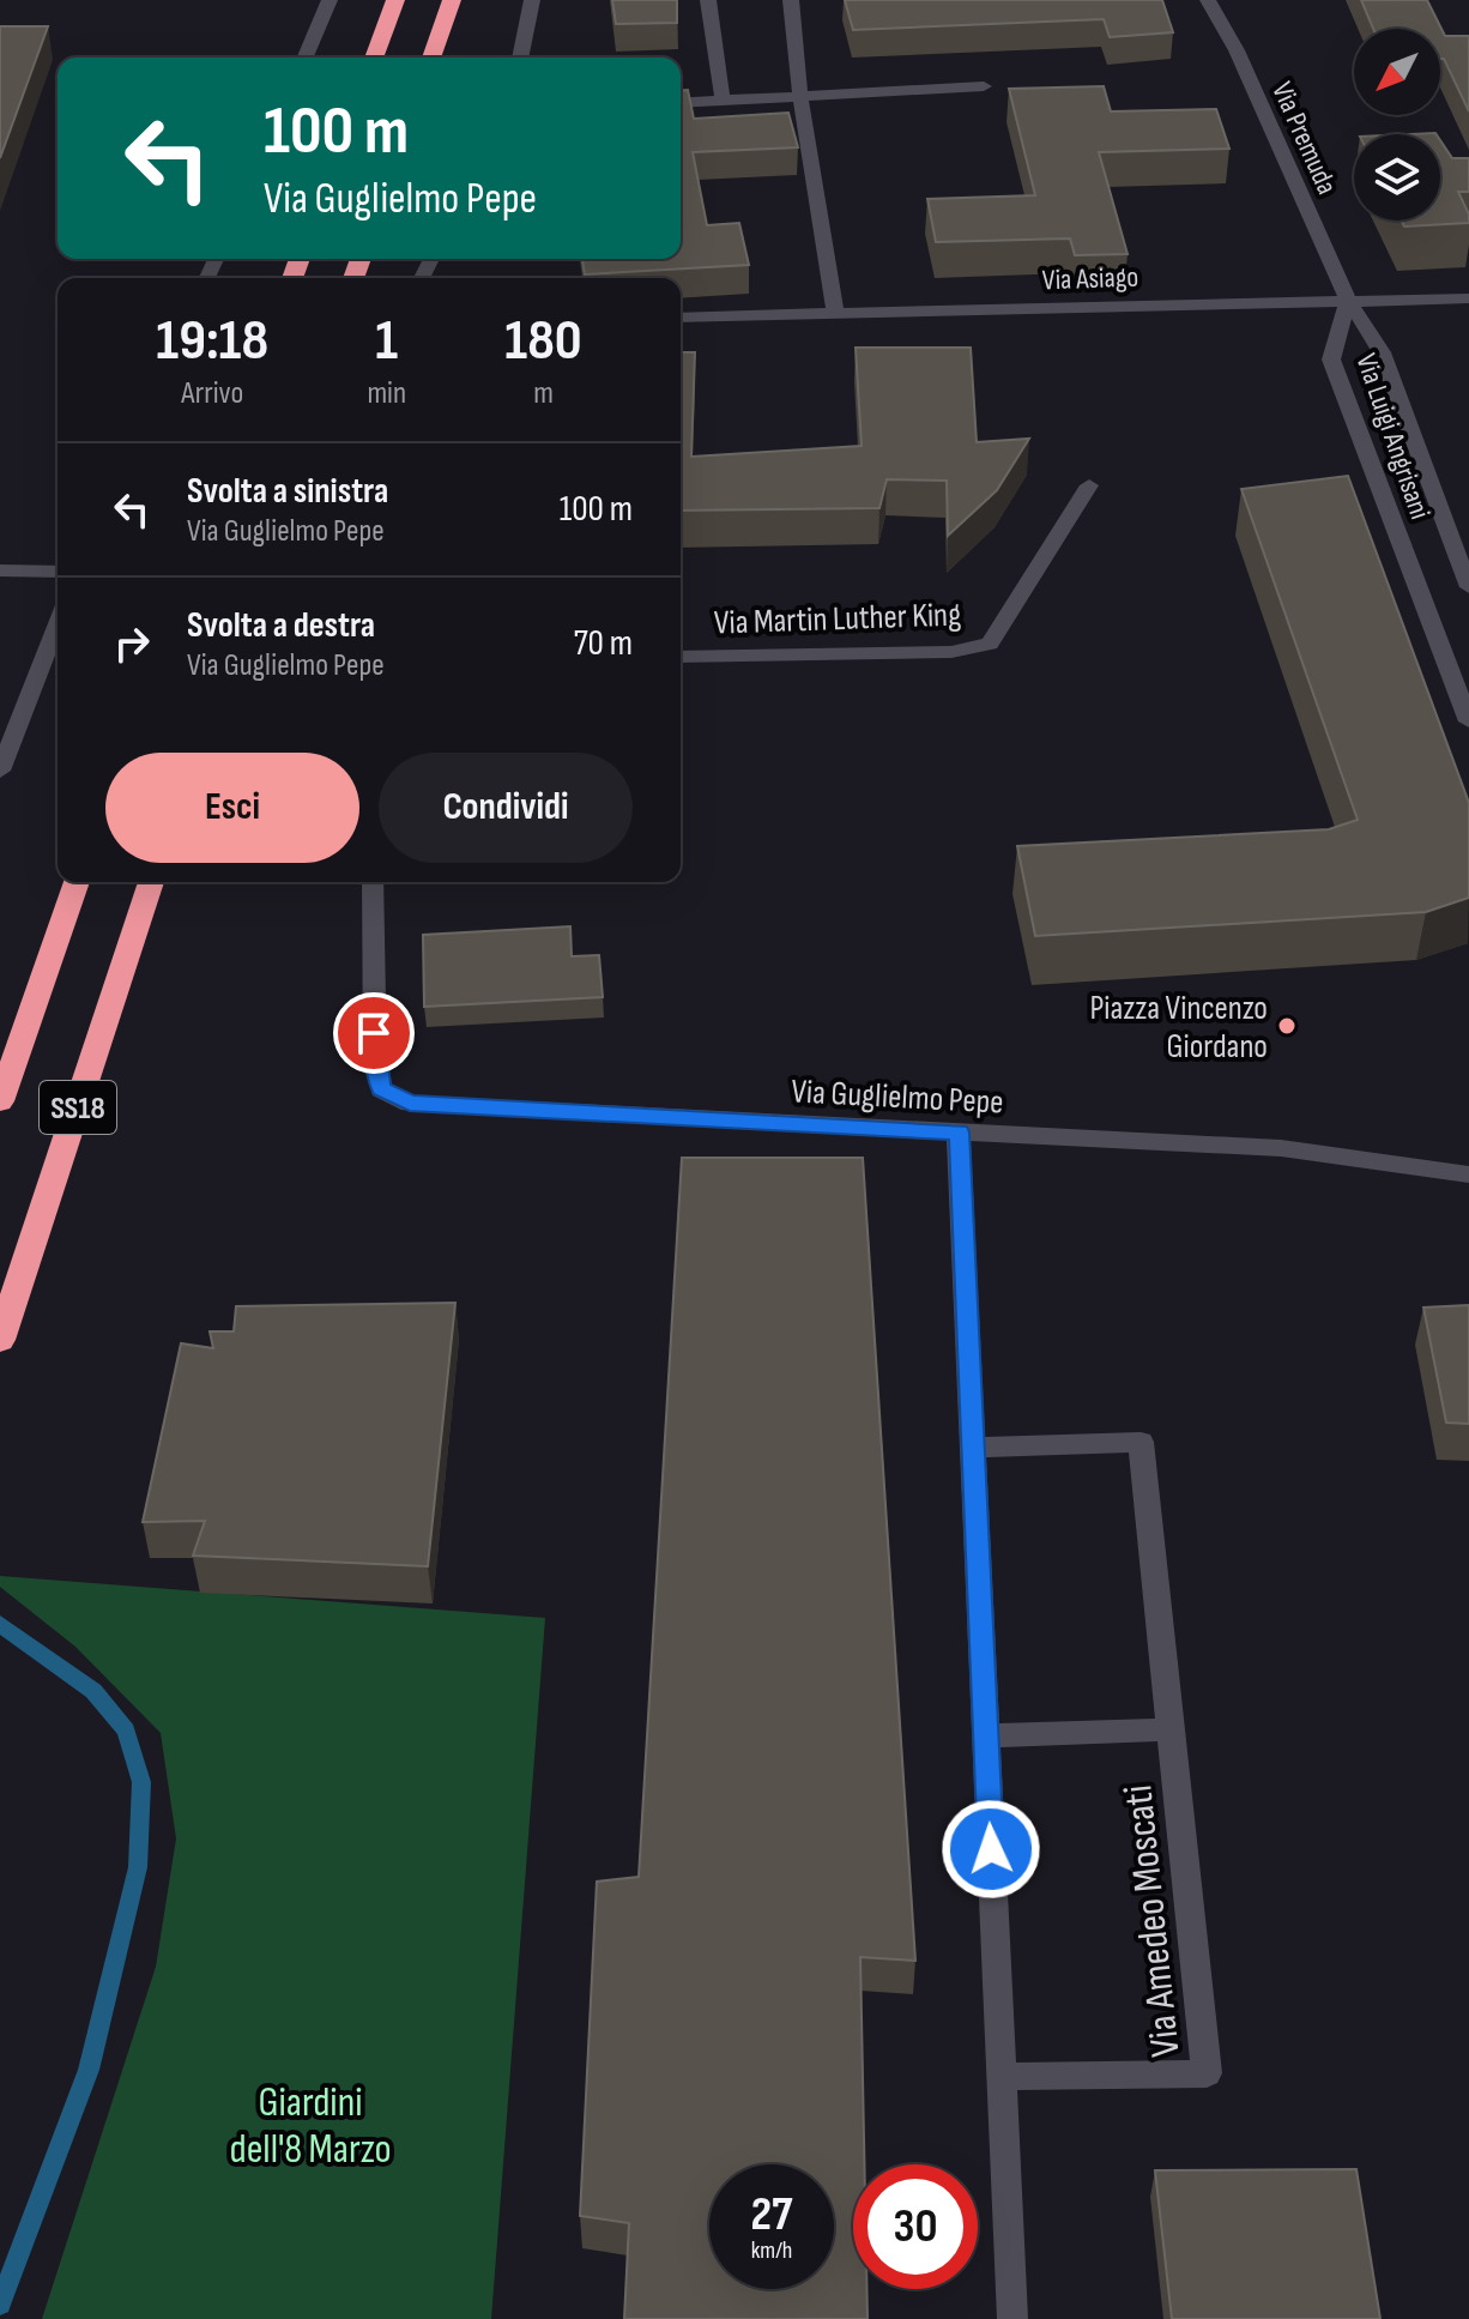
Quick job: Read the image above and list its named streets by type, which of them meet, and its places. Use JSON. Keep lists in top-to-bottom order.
{
  "streets": {
    "highway": ["SS18"],
    "street": [
      "Via Premuda",
      "Via Asiago",
      "Via Luigi Angrisani",
      "Via Martin Luther King",
      "Via Guglielmo Pepe",
      "Via Amedeo Moscati"
    ]
  },
  "crossings": [
    ["Via Premuda", "Via Asiago"],
    ["Via Premuda", "Via Luigi Angrisani"],
    ["Via Asiago", "Via Luigi Angrisani"]
  ],
  "parks": ["Giardini dell'8 Marzo"],
  "places": ["Piazza Vincenzo Giordano"],
  "north": "bottom left",
  "page": {
    "turn": ["100 m", "Via Guglielmo Pepe"],
    "eta": [
      "19:18",
      "Arrivo",
      "1",
      "min",
      "180",
      "m"
    ],
    "list": [
      {
        "name": "Svolta a sinistra",
        "note": "Via Guglielmo Pepe",
        "value": "100 m"
      },
      {
        "name": "Svolta a destra",
        "note": "Via Guglielmo Pepe",
        "value": "70 m"
      }
    ],
    "buttons": ["Esci", "Condividi"],
    "speed": "27 km/h",
    "limit": "30"
  }
}
